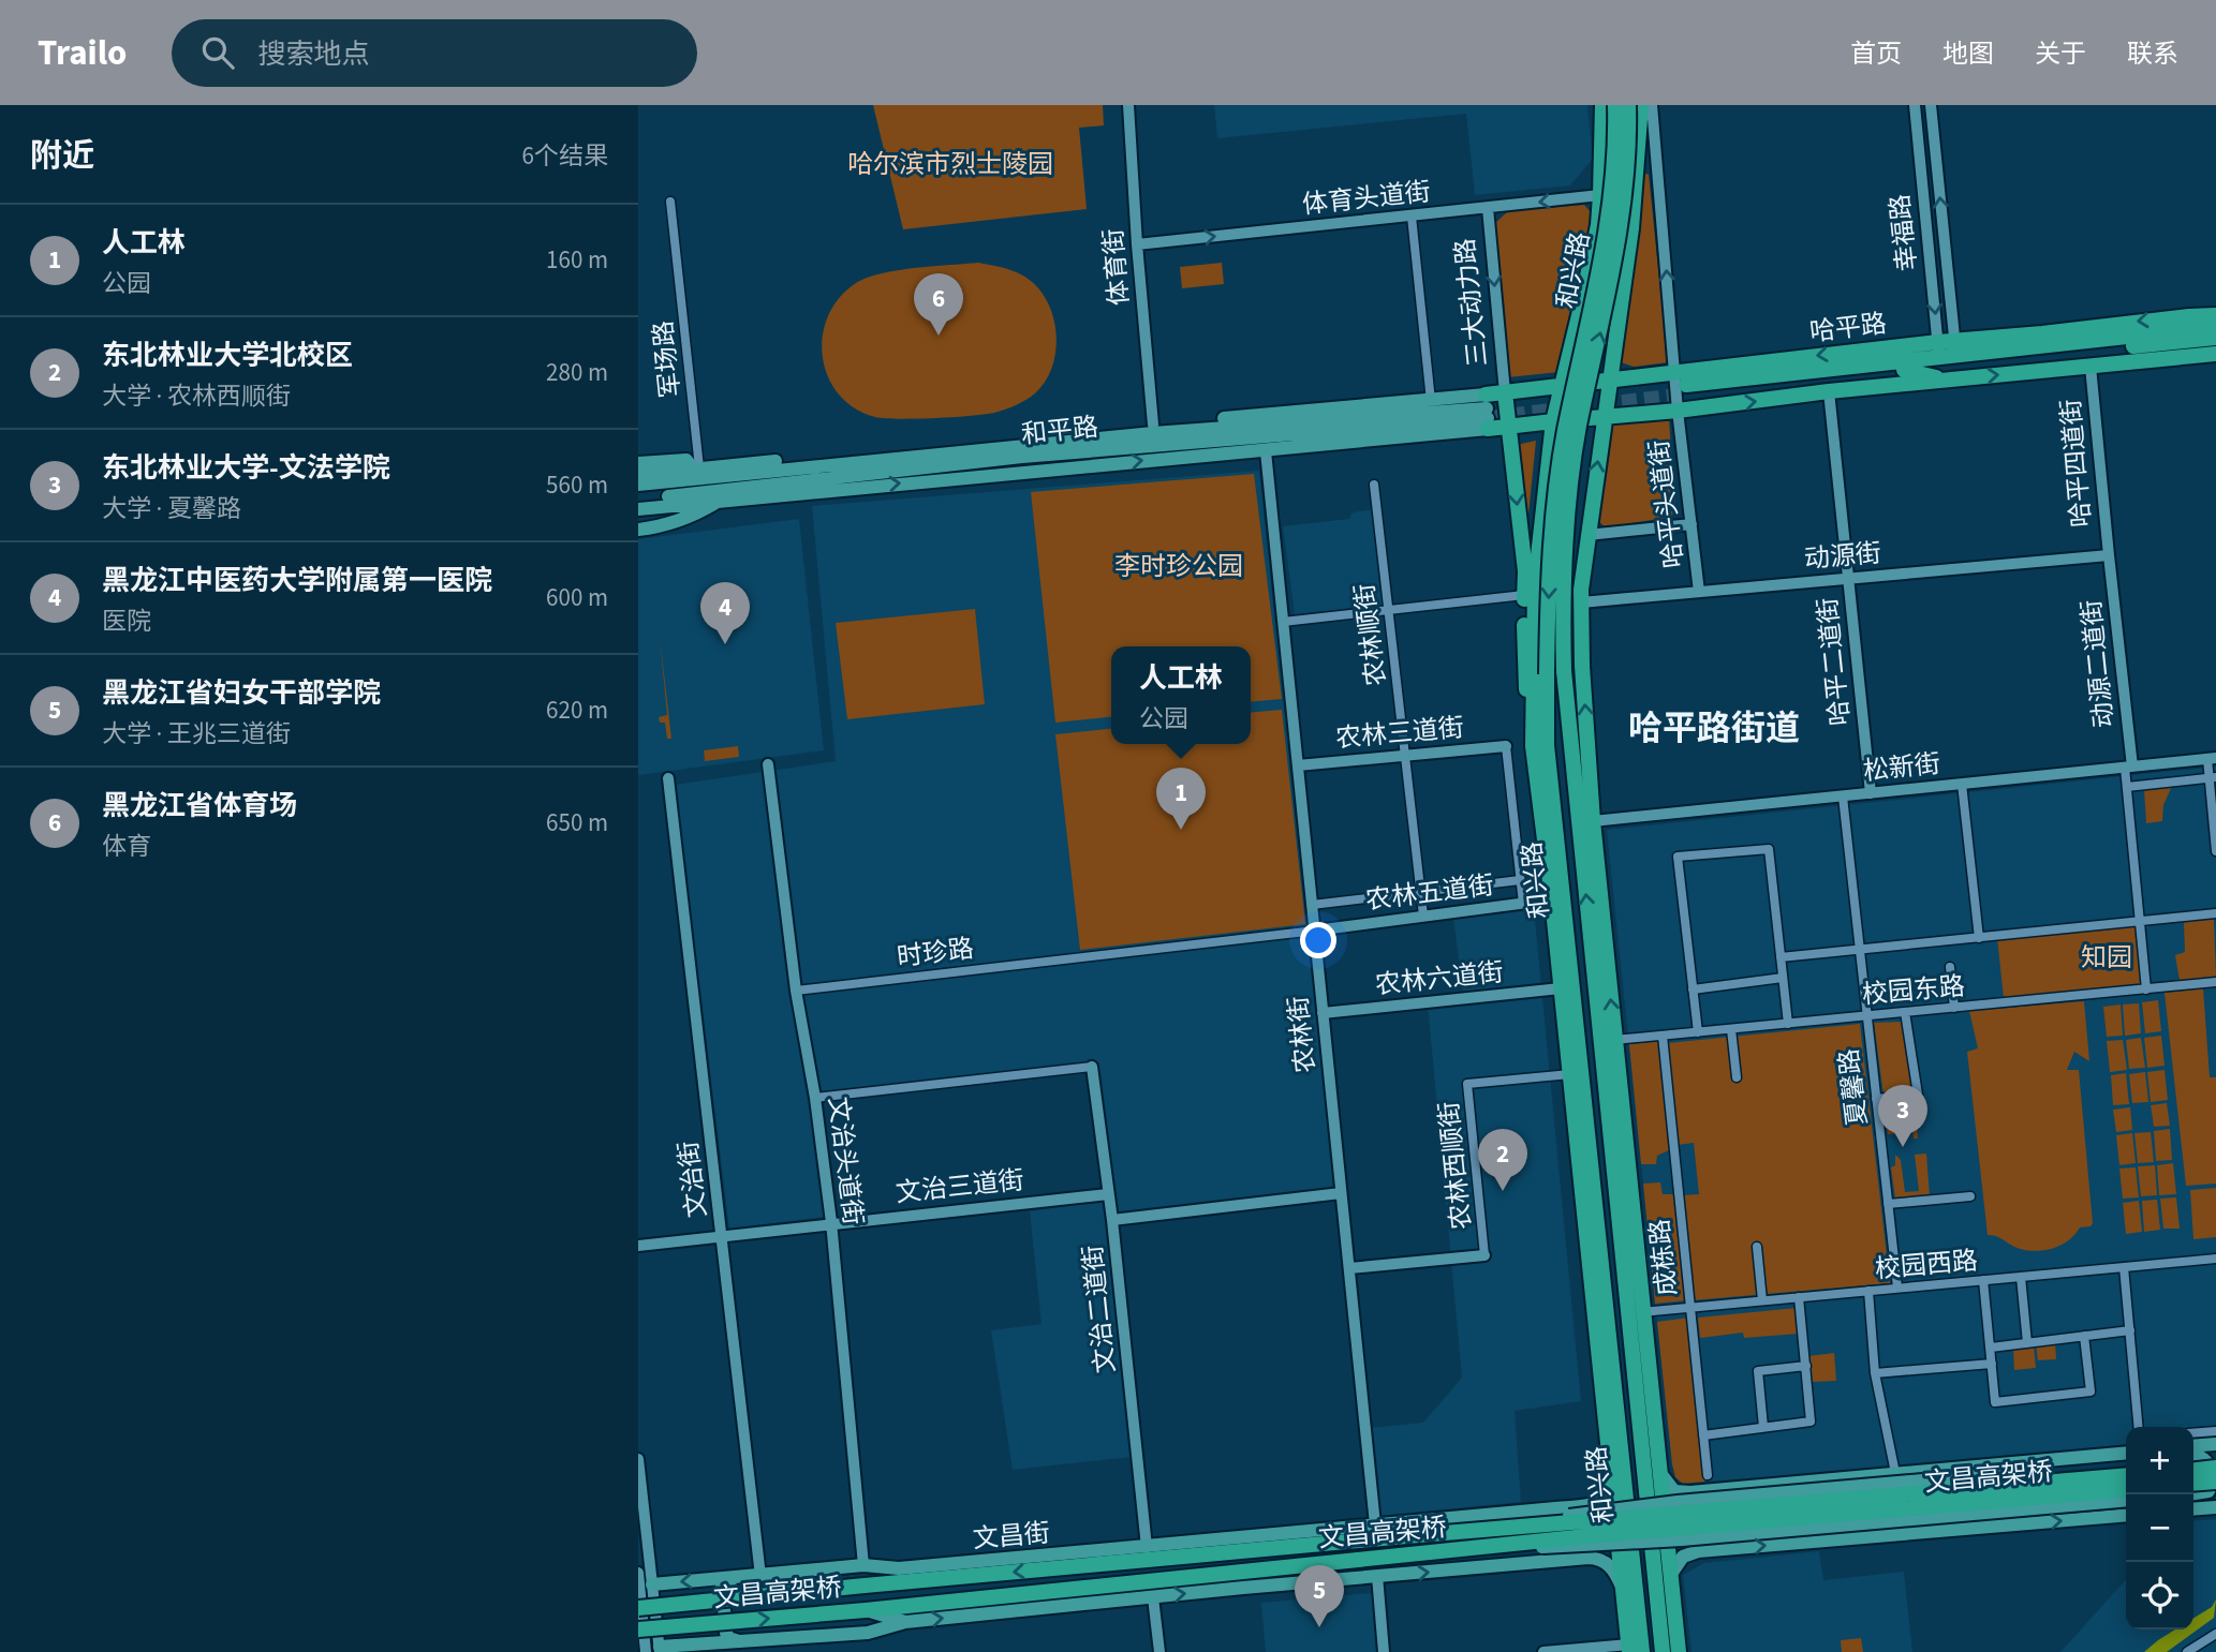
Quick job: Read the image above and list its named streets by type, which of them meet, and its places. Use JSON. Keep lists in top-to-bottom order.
{
  "streets": {
    "highway": ["和兴路", "哈平路", "文昌高架桥"],
    "main road": ["和平路", "文昌街"],
    "street": [
      "体育头道街",
      "幸福路",
      "体育街",
      "三大动力路",
      "军场路",
      "哈平四道街",
      "哈平头道街",
      "动源街",
      "农林顺街",
      "哈平二道街",
      "动源二道街",
      "农林三道街",
      "松新街",
      "农林五道街",
      "时珍路",
      "农林六道街",
      "校园东路",
      "农林街",
      "夏馨路",
      "文治头道街",
      "农林西顺街",
      "文治街",
      "文治三道街",
      "成栋路",
      "校园西路",
      "文治二道街"
    ]
  },
  "crossings": [
    ["体育头道街", "体育街"],
    ["体育头道街", "三大动力路"],
    ["幸福路", "哈平路"],
    ["和兴路", "三大动力路"],
    ["和兴路", "哈平路"],
    ["和兴路", "农林五道街"],
    ["和兴路", "农林六道街"],
    ["和兴路", "农林西顺街"],
    ["和兴路", "文昌街"],
    ["三大动力路", "哈平路"],
    ["哈平路", "和平路"],
    ["哈平路", "哈平头道街"],
    ["军场路", "和平路"],
    ["哈平四道街", "动源街"],
    ["哈平四道街", "动源二道街"],
    ["哈平头道街", "动源街"],
    ["动源街", "哈平二道街"],
    ["动源街", "动源二道街"],
    ["农林顺街", "农林三道街"],
    ["农林顺街", "农林五道街"],
    ["哈平二道街", "松新街"],
    ["动源二道街", "松新街"],
    ["农林三道街", "农林街"],
    ["松新街", "夏馨路"],
    ["农林五道街", "时珍路"],
    ["农林五道街", "农林街"],
    ["时珍路", "农林街"],
    ["时珍路", "文治头道街"],
    ["农林六道街", "农林街"],
    ["校园东路", "夏馨路"],
    ["校园东路", "成栋路"],
    ["农林街", "文昌街"],
    ["夏馨路", "校园西路"],
    ["文治头道街", "文治三道街"],
    ["文治头道街", "文昌街"],
    ["文治街", "文治三道街"],
    ["文治街", "文昌街"],
    ["文治三道街", "文治二道街"],
    ["成栋路", "校园西路"],
    ["文治二道街", "文昌街"]
  ],
  "one_way": ["哈平头道街"],
  "districts": ["哈平路街道"],
  "parks": ["哈尔滨市烈士陵园", "李时珍公园", "知园"],
  "page": {
    "header": "Trailo",
    "search": "搜索地点",
    "nav": [
      "首页",
      "地图",
      "关于",
      "联系"
    ],
    "heading": ["附近", "6个结果"],
    "list": [
      {
        "mark": "1",
        "name": "人工林",
        "note": "公园",
        "value": "160 m"
      },
      {
        "mark": "2",
        "name": "东北林业大学北校区",
        "note": "大学 · 农林西顺街",
        "value": "280 m"
      },
      {
        "mark": "3",
        "name": "东北林业大学-文法学院",
        "note": "大学 · 夏馨路",
        "value": "560 m"
      },
      {
        "mark": "4",
        "name": "黑龙江中医药大学附属第一医院",
        "note": "医院",
        "value": "600 m"
      },
      {
        "mark": "5",
        "name": "黑龙江省妇女干部学院",
        "note": "大学 · 王兆三道街",
        "value": "620 m"
      },
      {
        "mark": "6",
        "name": "黑龙江省体育场",
        "note": "体育",
        "value": "650 m"
      }
    ],
    "pins": [
      "6",
      "4",
      "1",
      "3",
      "2",
      "5"
    ],
    "popup": ["人工林", "公园"],
    "map_buttons": ["+", "−"]
  }
}
